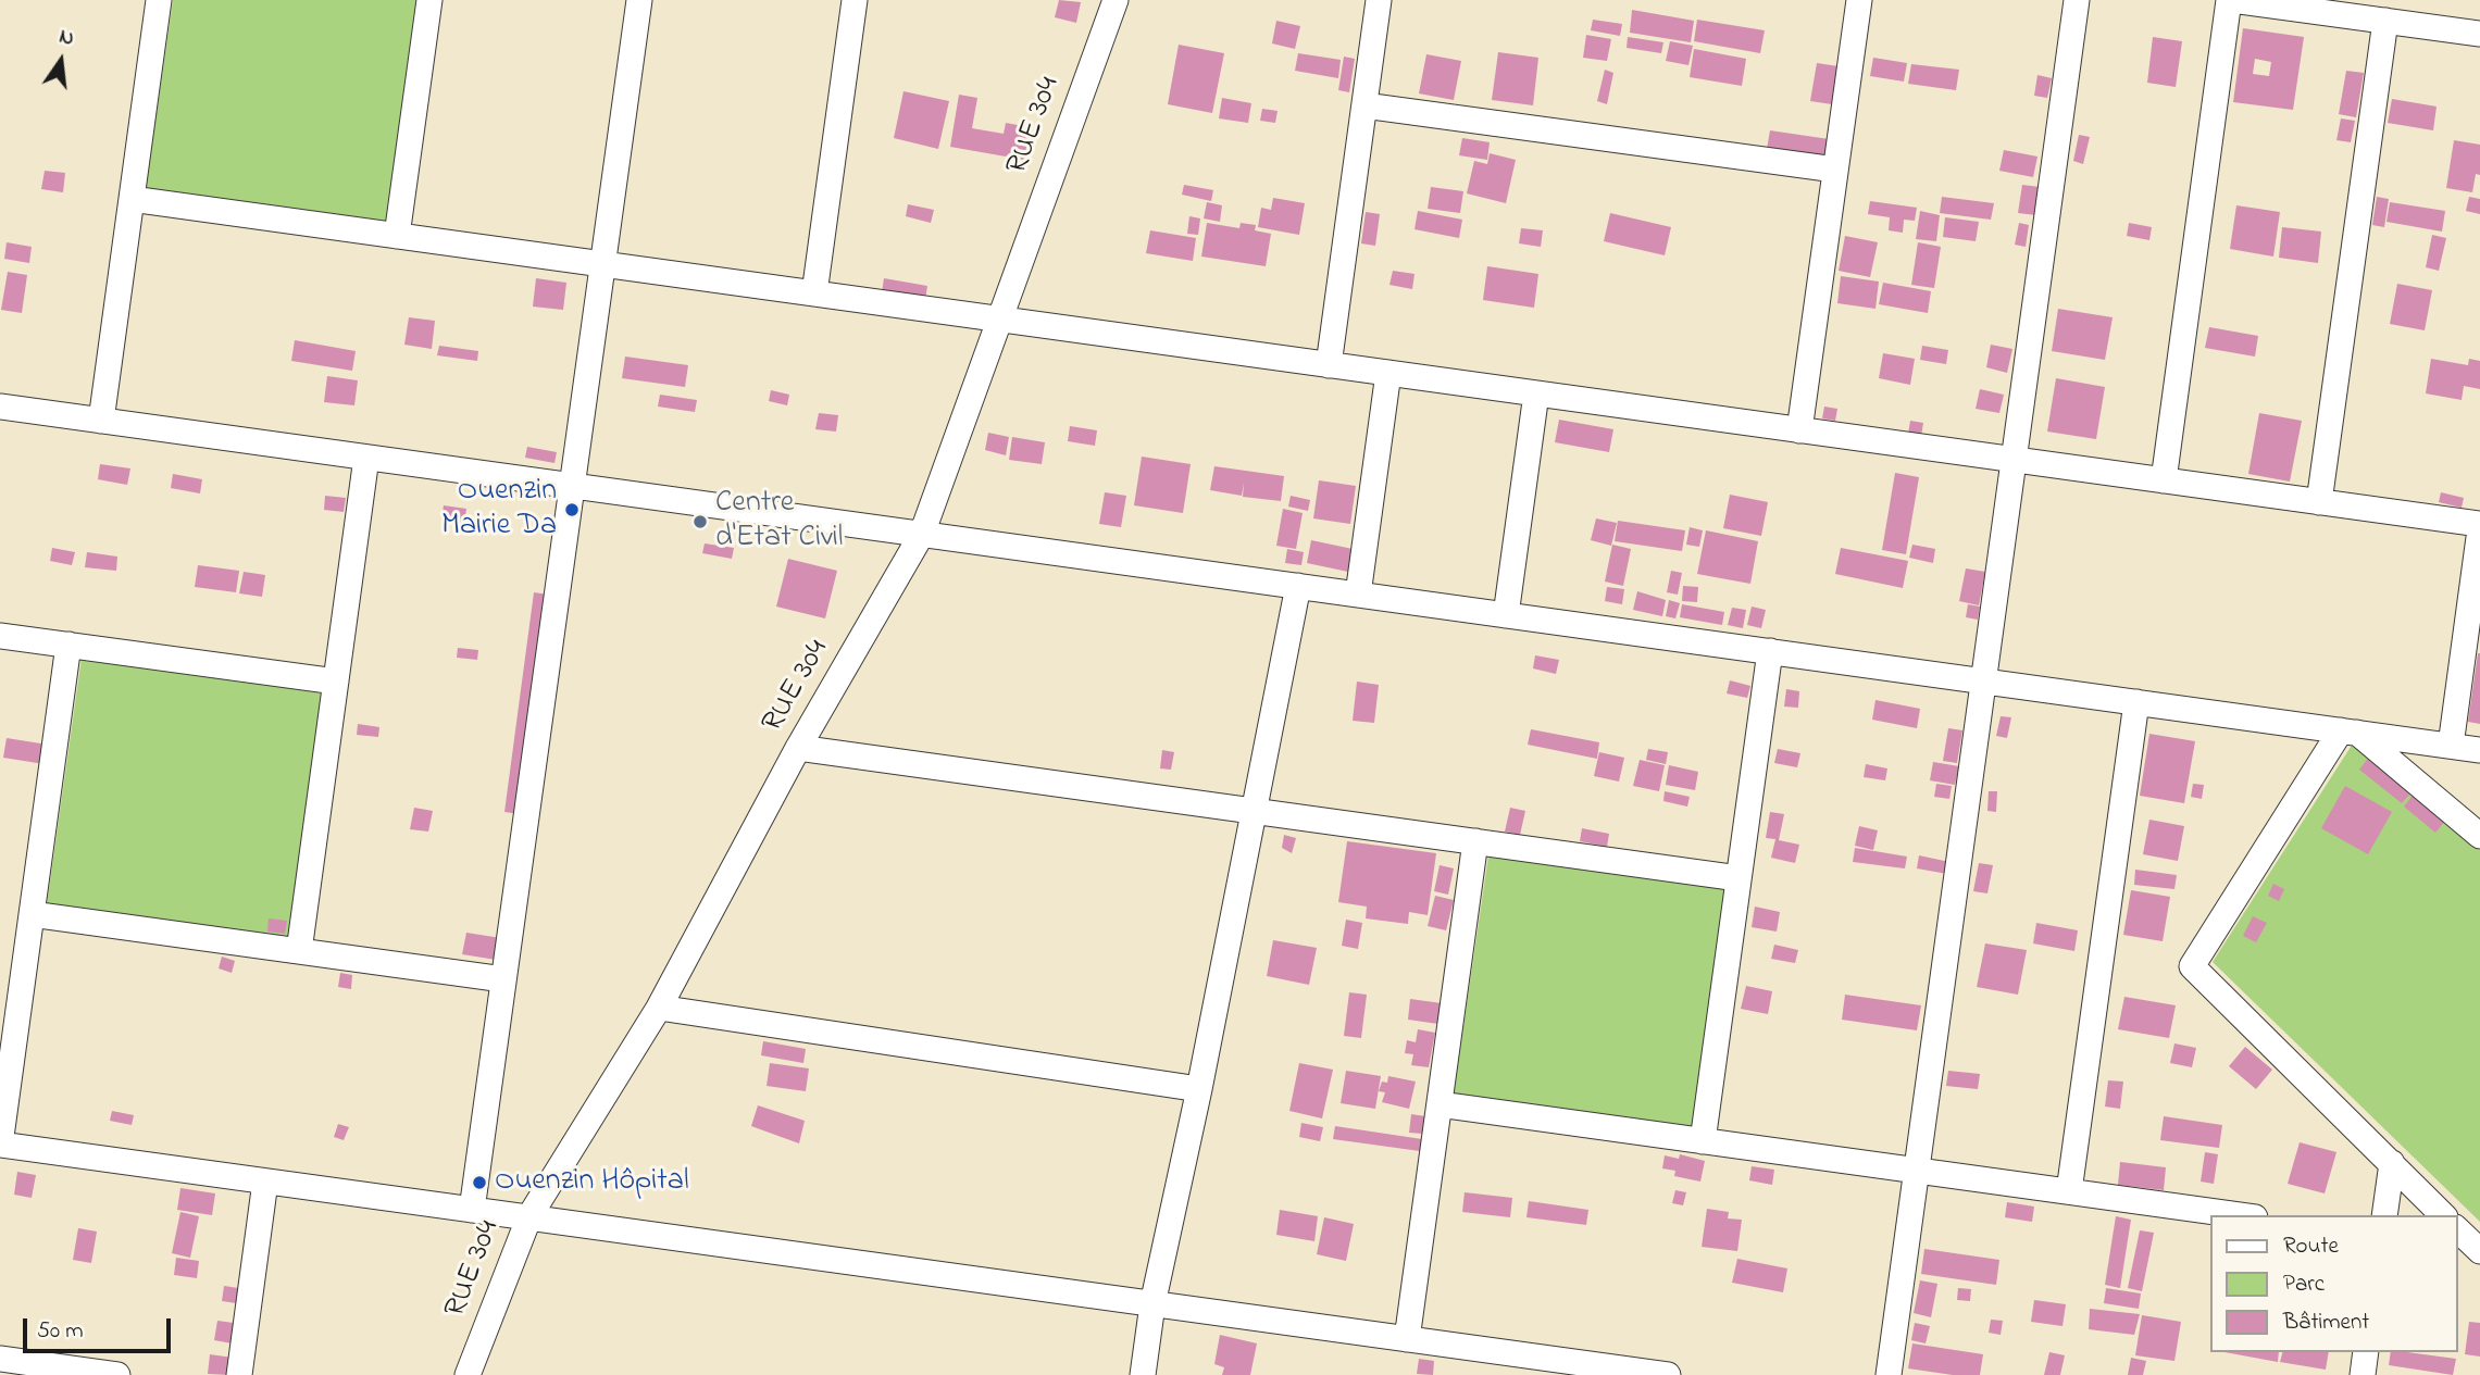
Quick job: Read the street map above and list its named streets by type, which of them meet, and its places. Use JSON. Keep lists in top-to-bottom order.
{
  "streets": {
    "street": ["RUE 304"]
  },
  "places": ["Ouenzin Mairie Da", "Centre d'Etat Civil", "Ouenzin Hôpital"],
  "legend": ["Route", "Parc", "Bâtiment"],
  "scale_bar": "50 m",
  "north": "top"
}
